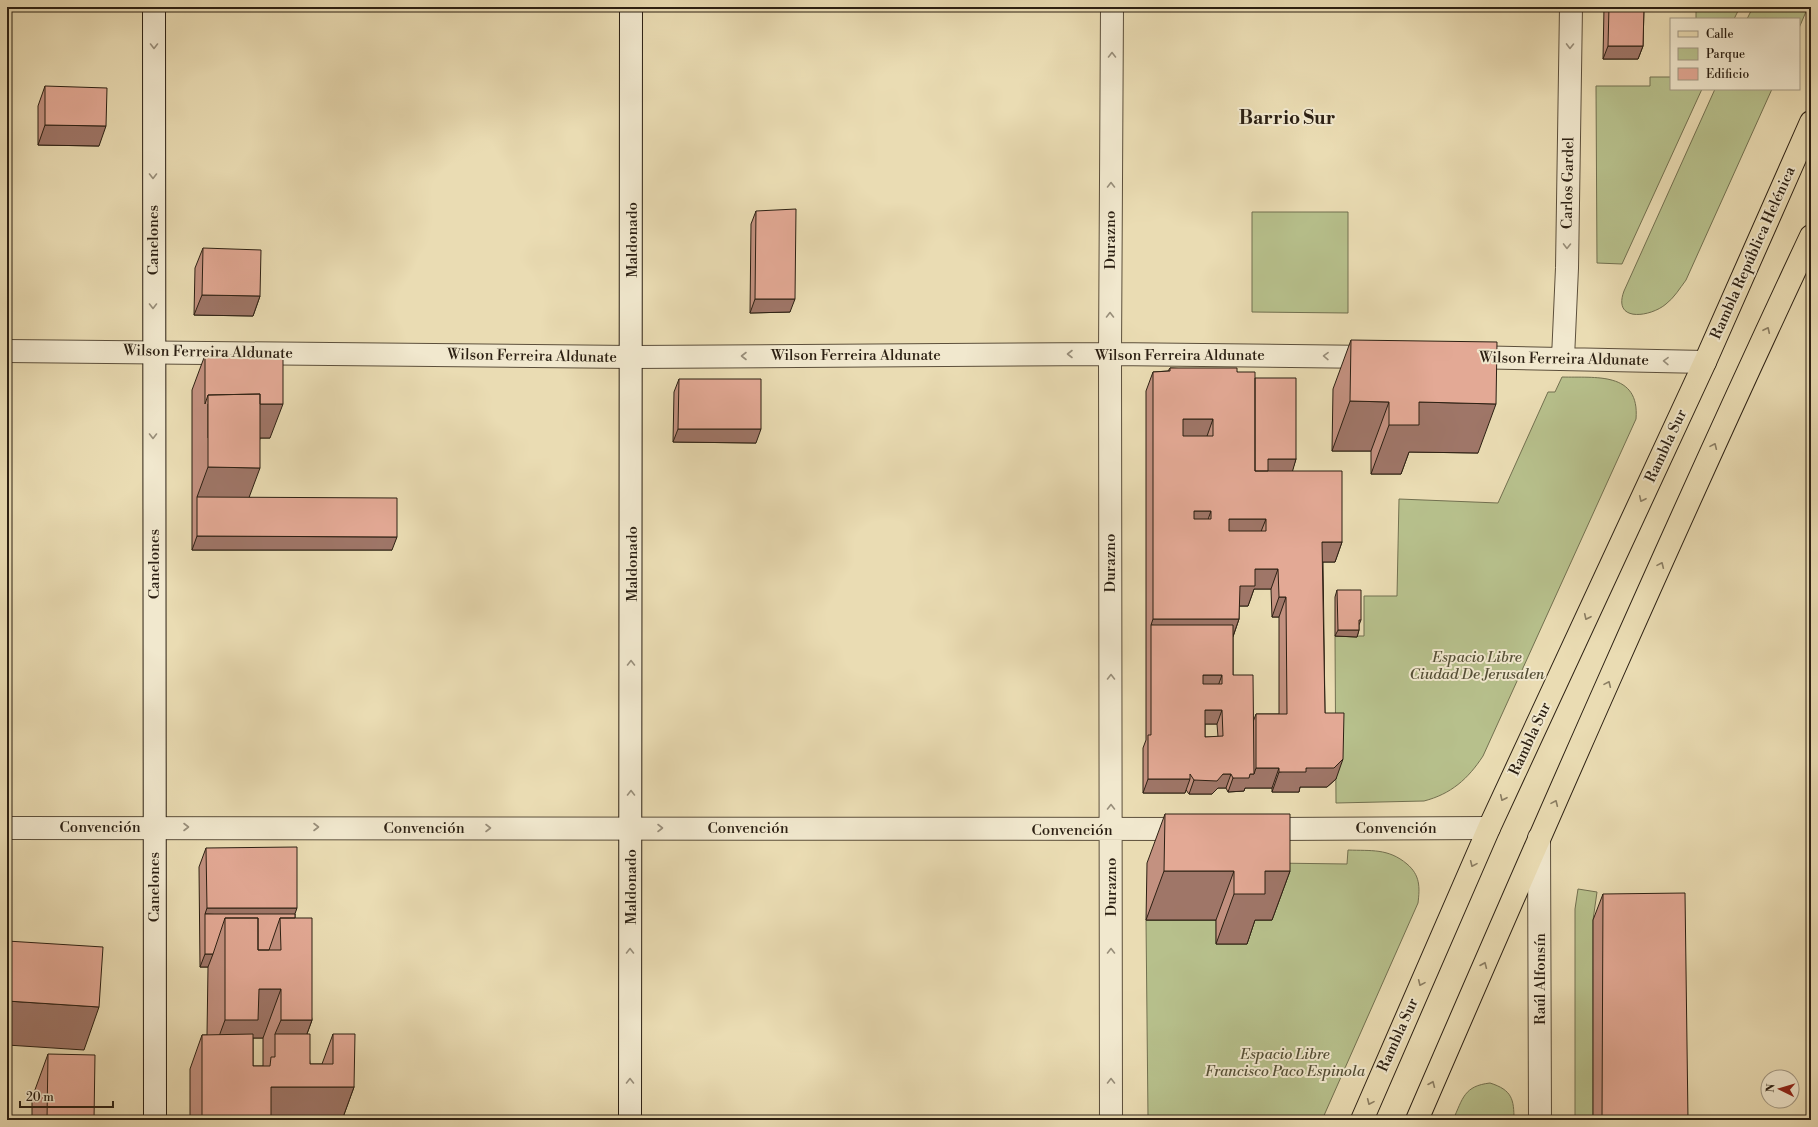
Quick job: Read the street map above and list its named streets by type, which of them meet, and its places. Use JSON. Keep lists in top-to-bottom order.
{
  "streets": {
    "main road": ["Rambla República Helénica", "Rambla Sur"],
    "street": [
      "Carlos Gardel",
      "Canelones",
      "Maldonado",
      "Durazno",
      "Wilson Ferreira Aldunate",
      "Convención",
      "Raúl Alfonsín"
    ]
  },
  "crossings": [
    ["Carlos Gardel", "Wilson Ferreira Aldunate"],
    ["Canelones", "Wilson Ferreira Aldunate"],
    ["Canelones", "Convención"],
    ["Maldonado", "Wilson Ferreira Aldunate"],
    ["Maldonado", "Convención"],
    ["Durazno", "Wilson Ferreira Aldunate"],
    ["Durazno", "Convención"],
    ["Rambla República Helénica", "Wilson Ferreira Aldunate"],
    ["Rambla República Helénica", "Rambla Sur"],
    ["Wilson Ferreira Aldunate", "Rambla Sur"],
    ["Rambla Sur", "Convención"]
  ],
  "one_way": [
    "Carlos Gardel",
    "Canelones",
    "Maldonado",
    "Durazno",
    "Wilson Ferreira Aldunate",
    "Convención"
  ],
  "districts": ["Barrio Sur"],
  "parks": ["Espacio Libre Ciudad De Jerusalen", "Espacio Libre Francisco Paco Espinola"],
  "legend": ["Calle", "Parque", "Edificio"],
  "scale_bar": "20 m",
  "north": "left"
}
